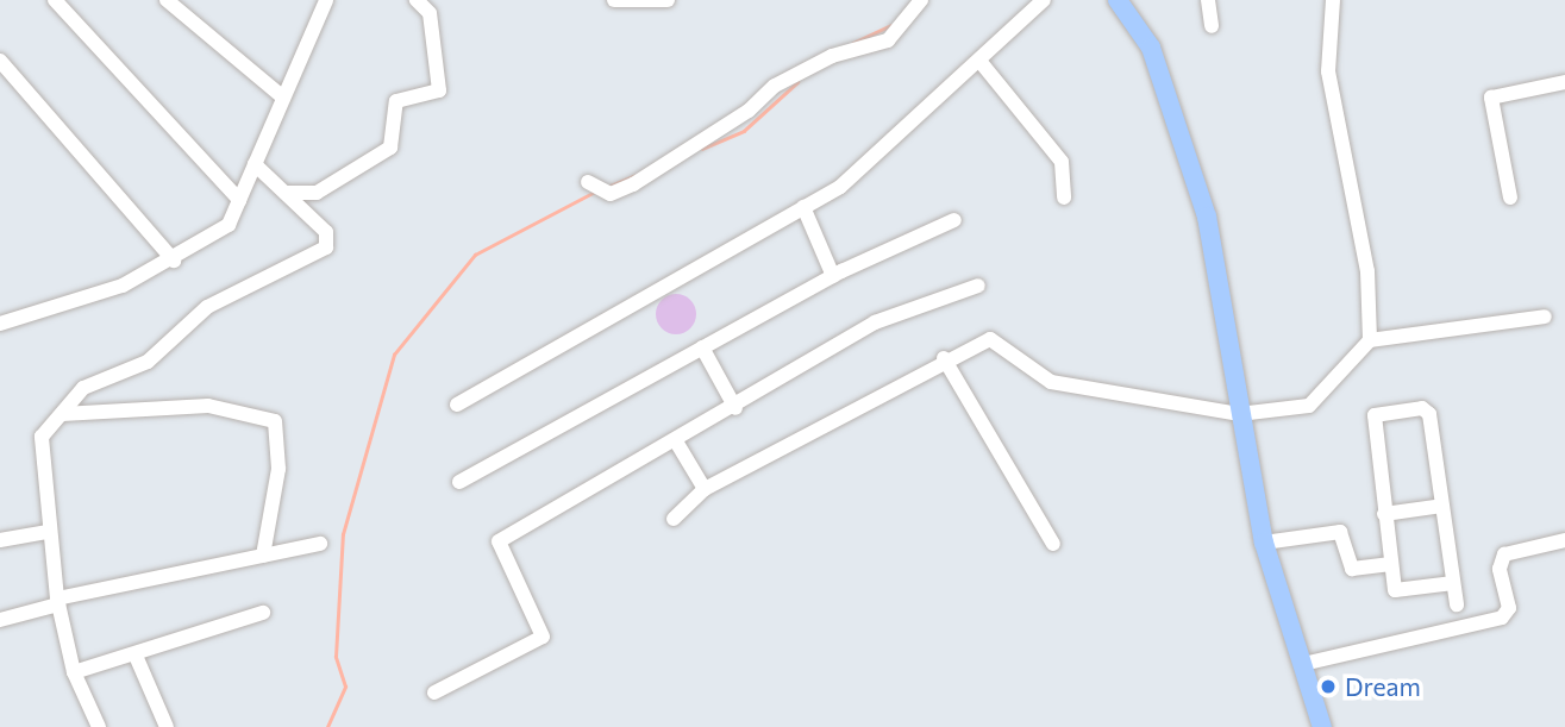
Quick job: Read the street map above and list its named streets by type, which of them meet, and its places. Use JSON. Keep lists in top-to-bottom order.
{
  "places": ["Dream"]
}
